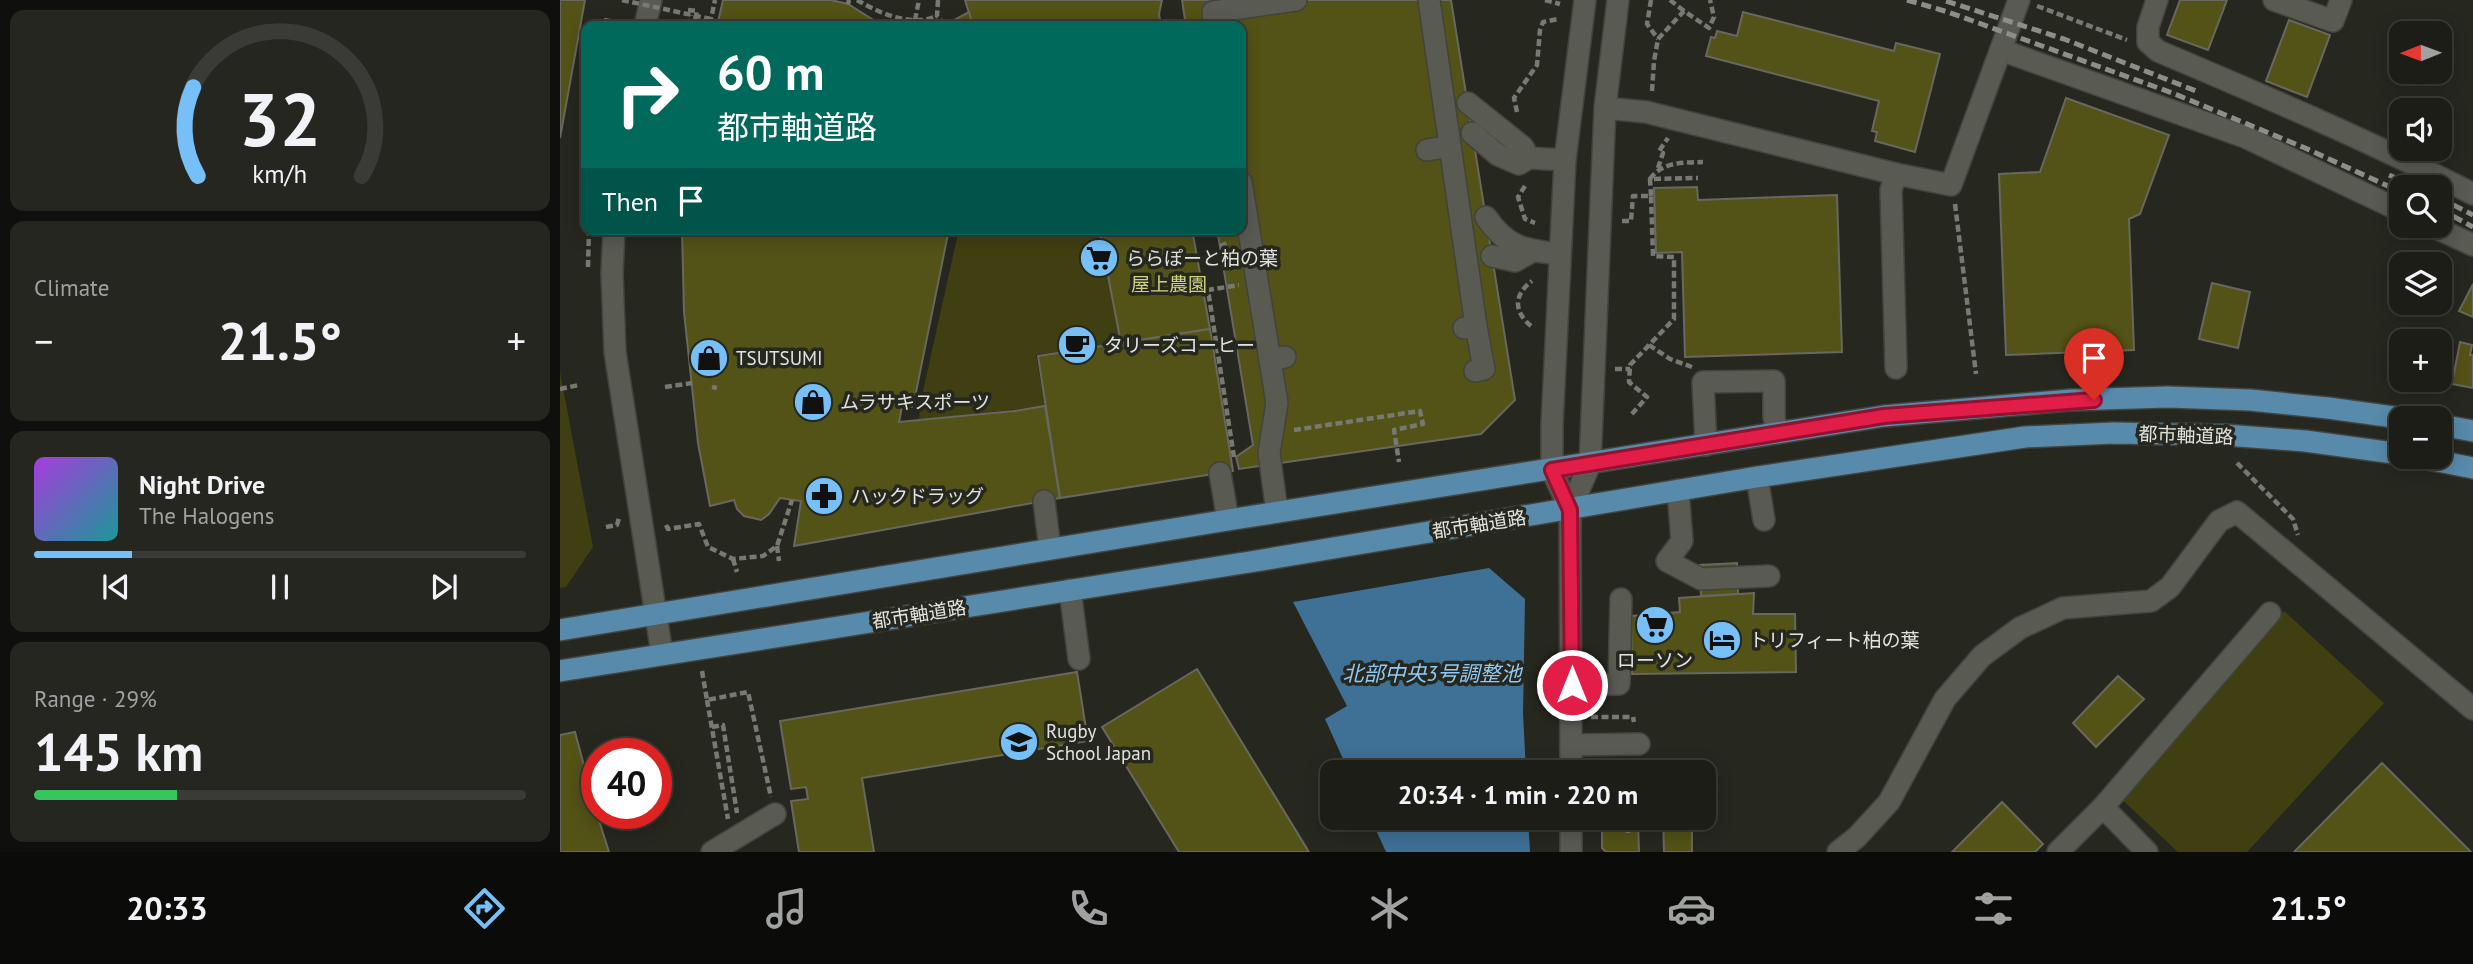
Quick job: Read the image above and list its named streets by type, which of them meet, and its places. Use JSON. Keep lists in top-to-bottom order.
{
  "streets": {
    "main road": ["都市軸道路"]
  },
  "water": ["北部中央3号調整池"],
  "parks": ["屋上農園"],
  "places": {
    "supermarket": ["ららぽーと柏の葉", "ローソン"],
    "cafe": ["タリーズコーヒー"],
    "shop": ["TSUTSUMI", "ムラサキスポーツ"],
    "pharmacy": ["ハックドラッグ"],
    "hotel": ["トリフィート柏の葉"],
    "school or university": ["Rugby School Japan"]
  },
  "north": "left",
  "page": {
    "map_buttons": ["+", "−"],
    "turn": ["60 m", "都市軸道路"],
    "then": "Then",
    "tile": [
      "Climate",
      ["Range · 29%", "145 km"]
    ],
    "heat": ["−", "21.5°", "+"],
    "song": ["Night Drive", "The Halogens"],
    "limit": "40",
    "trip": "20:34 · 1 min · 220 m",
    "tabs": ["20:33", "21.5°"],
    "gauge": ["32", "km/h"]
  }
}
